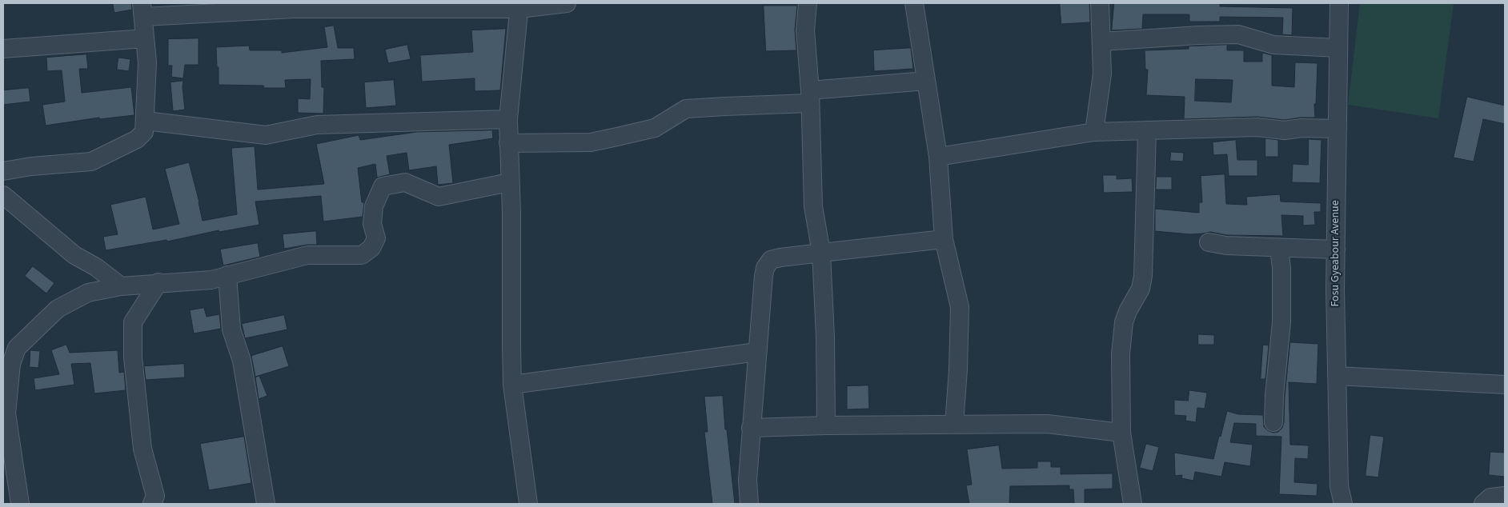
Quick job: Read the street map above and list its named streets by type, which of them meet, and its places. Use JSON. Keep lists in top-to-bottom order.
{
  "streets": {
    "street": ["Fosu Gyeabour Avenue"]
  }
}
